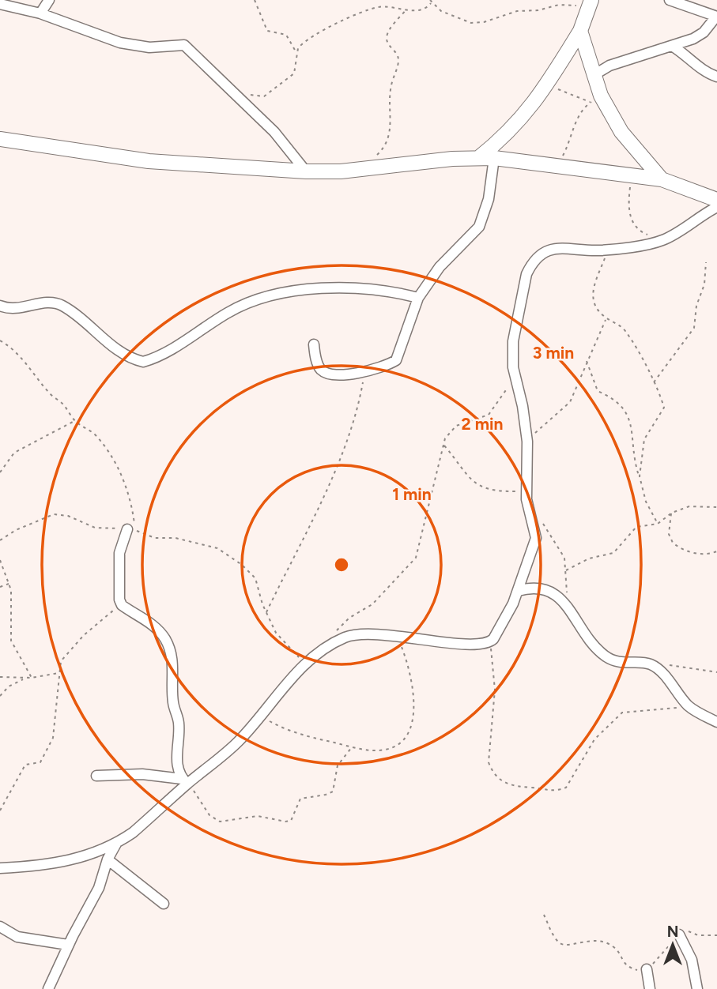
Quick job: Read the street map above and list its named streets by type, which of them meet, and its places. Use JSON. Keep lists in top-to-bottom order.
{
  "north": "top",
  "rings": ["3 min", "2 min", "1 min"]
}
